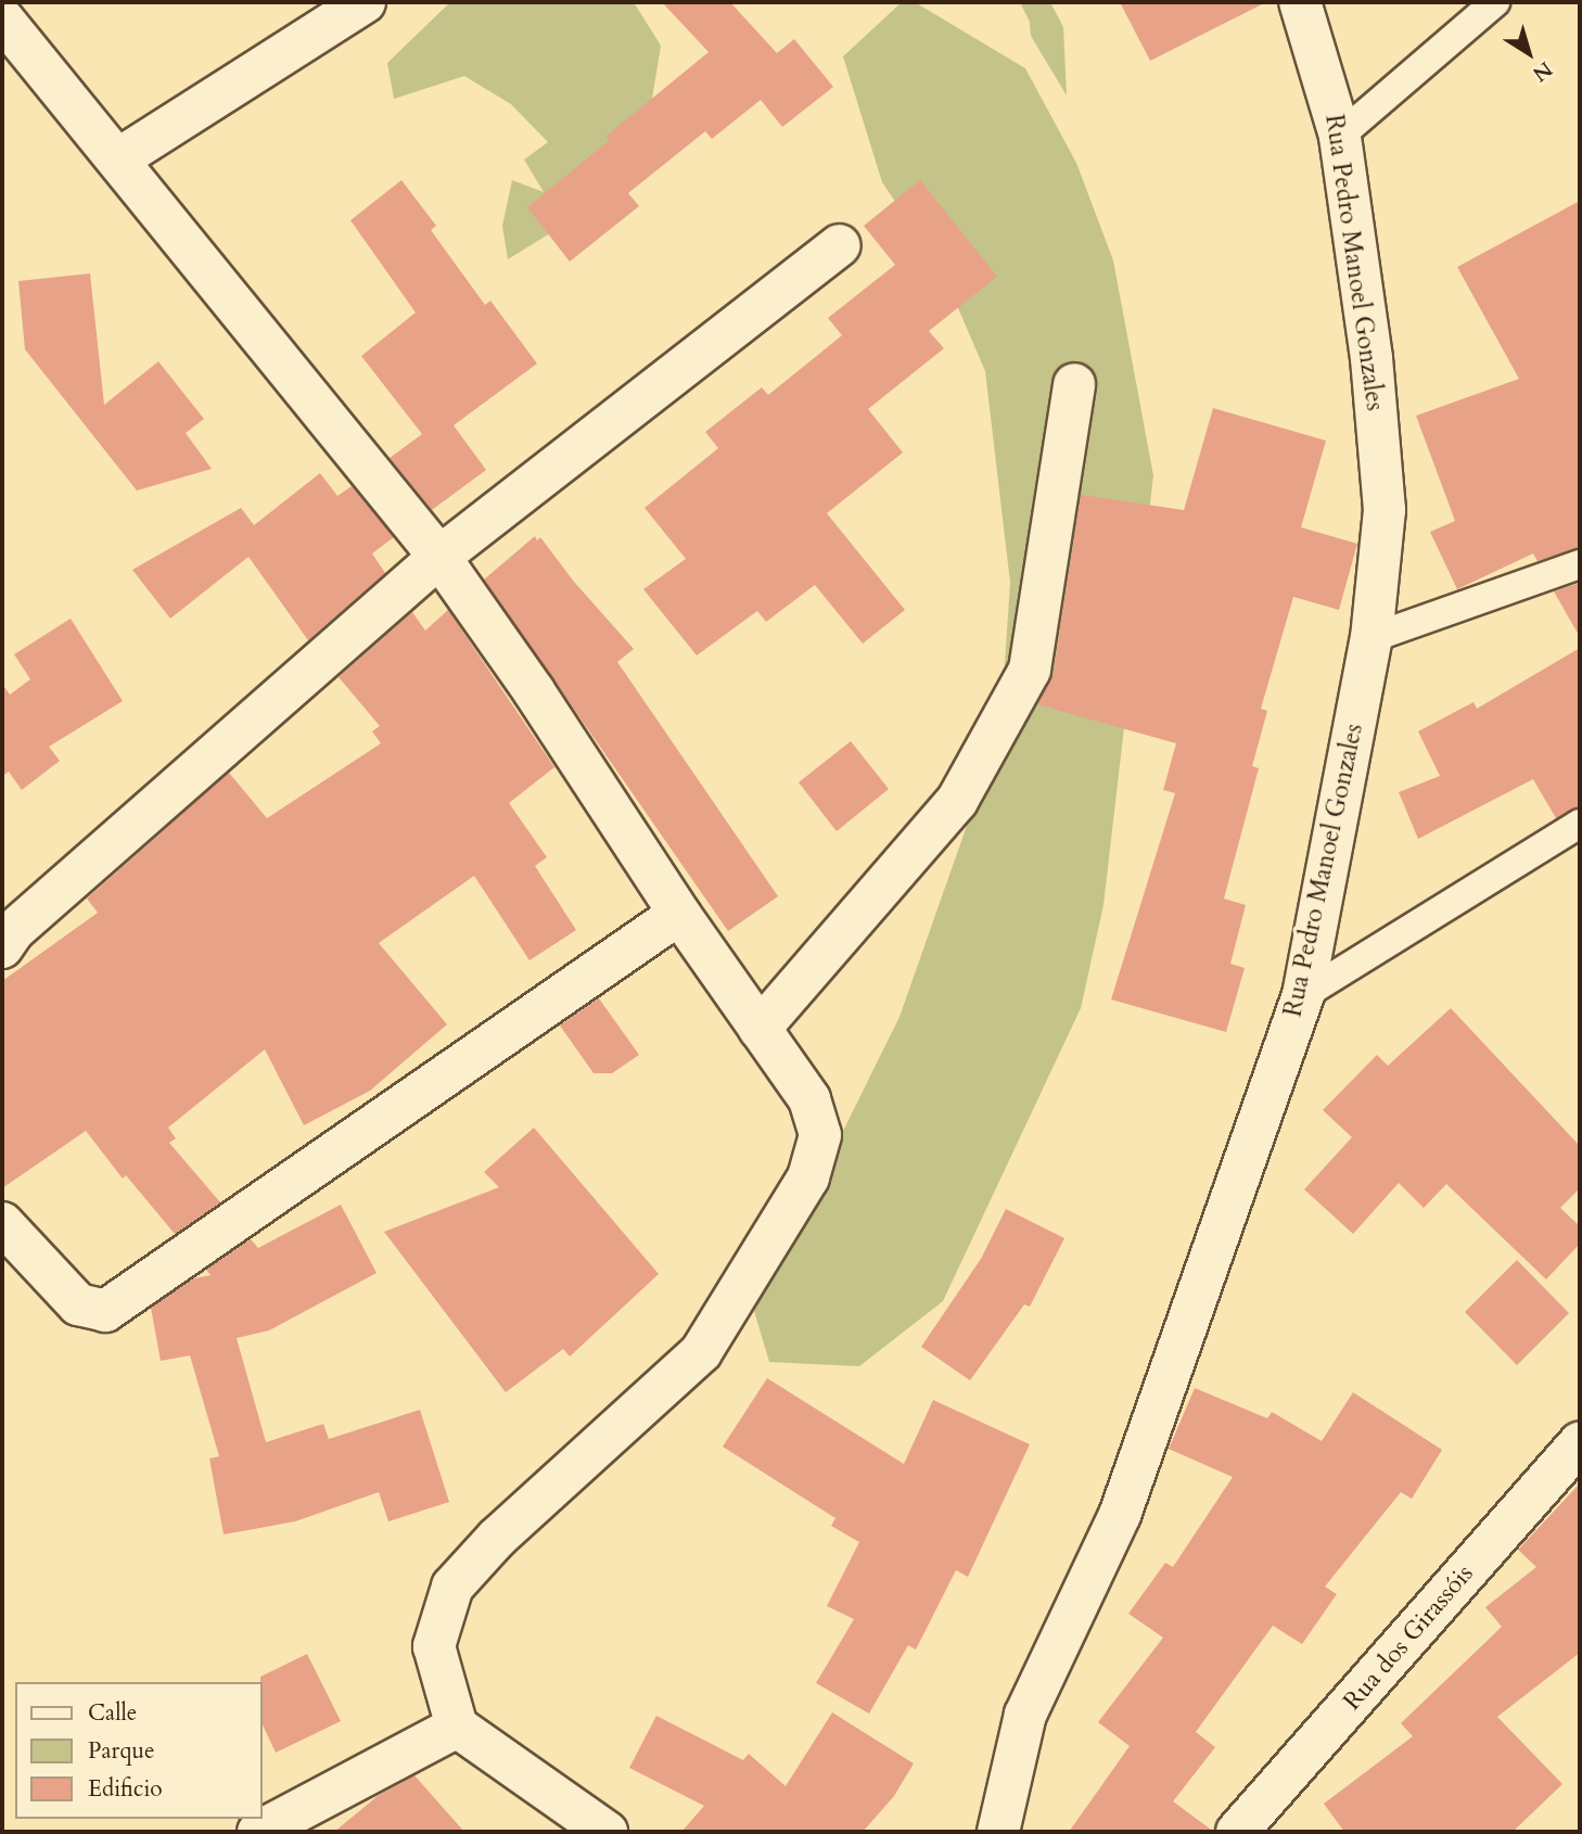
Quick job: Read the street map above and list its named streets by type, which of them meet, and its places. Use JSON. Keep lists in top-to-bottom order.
{
  "streets": {
    "street": ["Rua Pedro Manoel Gonzales", "Rua dos Girassóis"]
  },
  "legend": ["Calle", "Parque", "Edificio"],
  "north": "bottom right"
}
